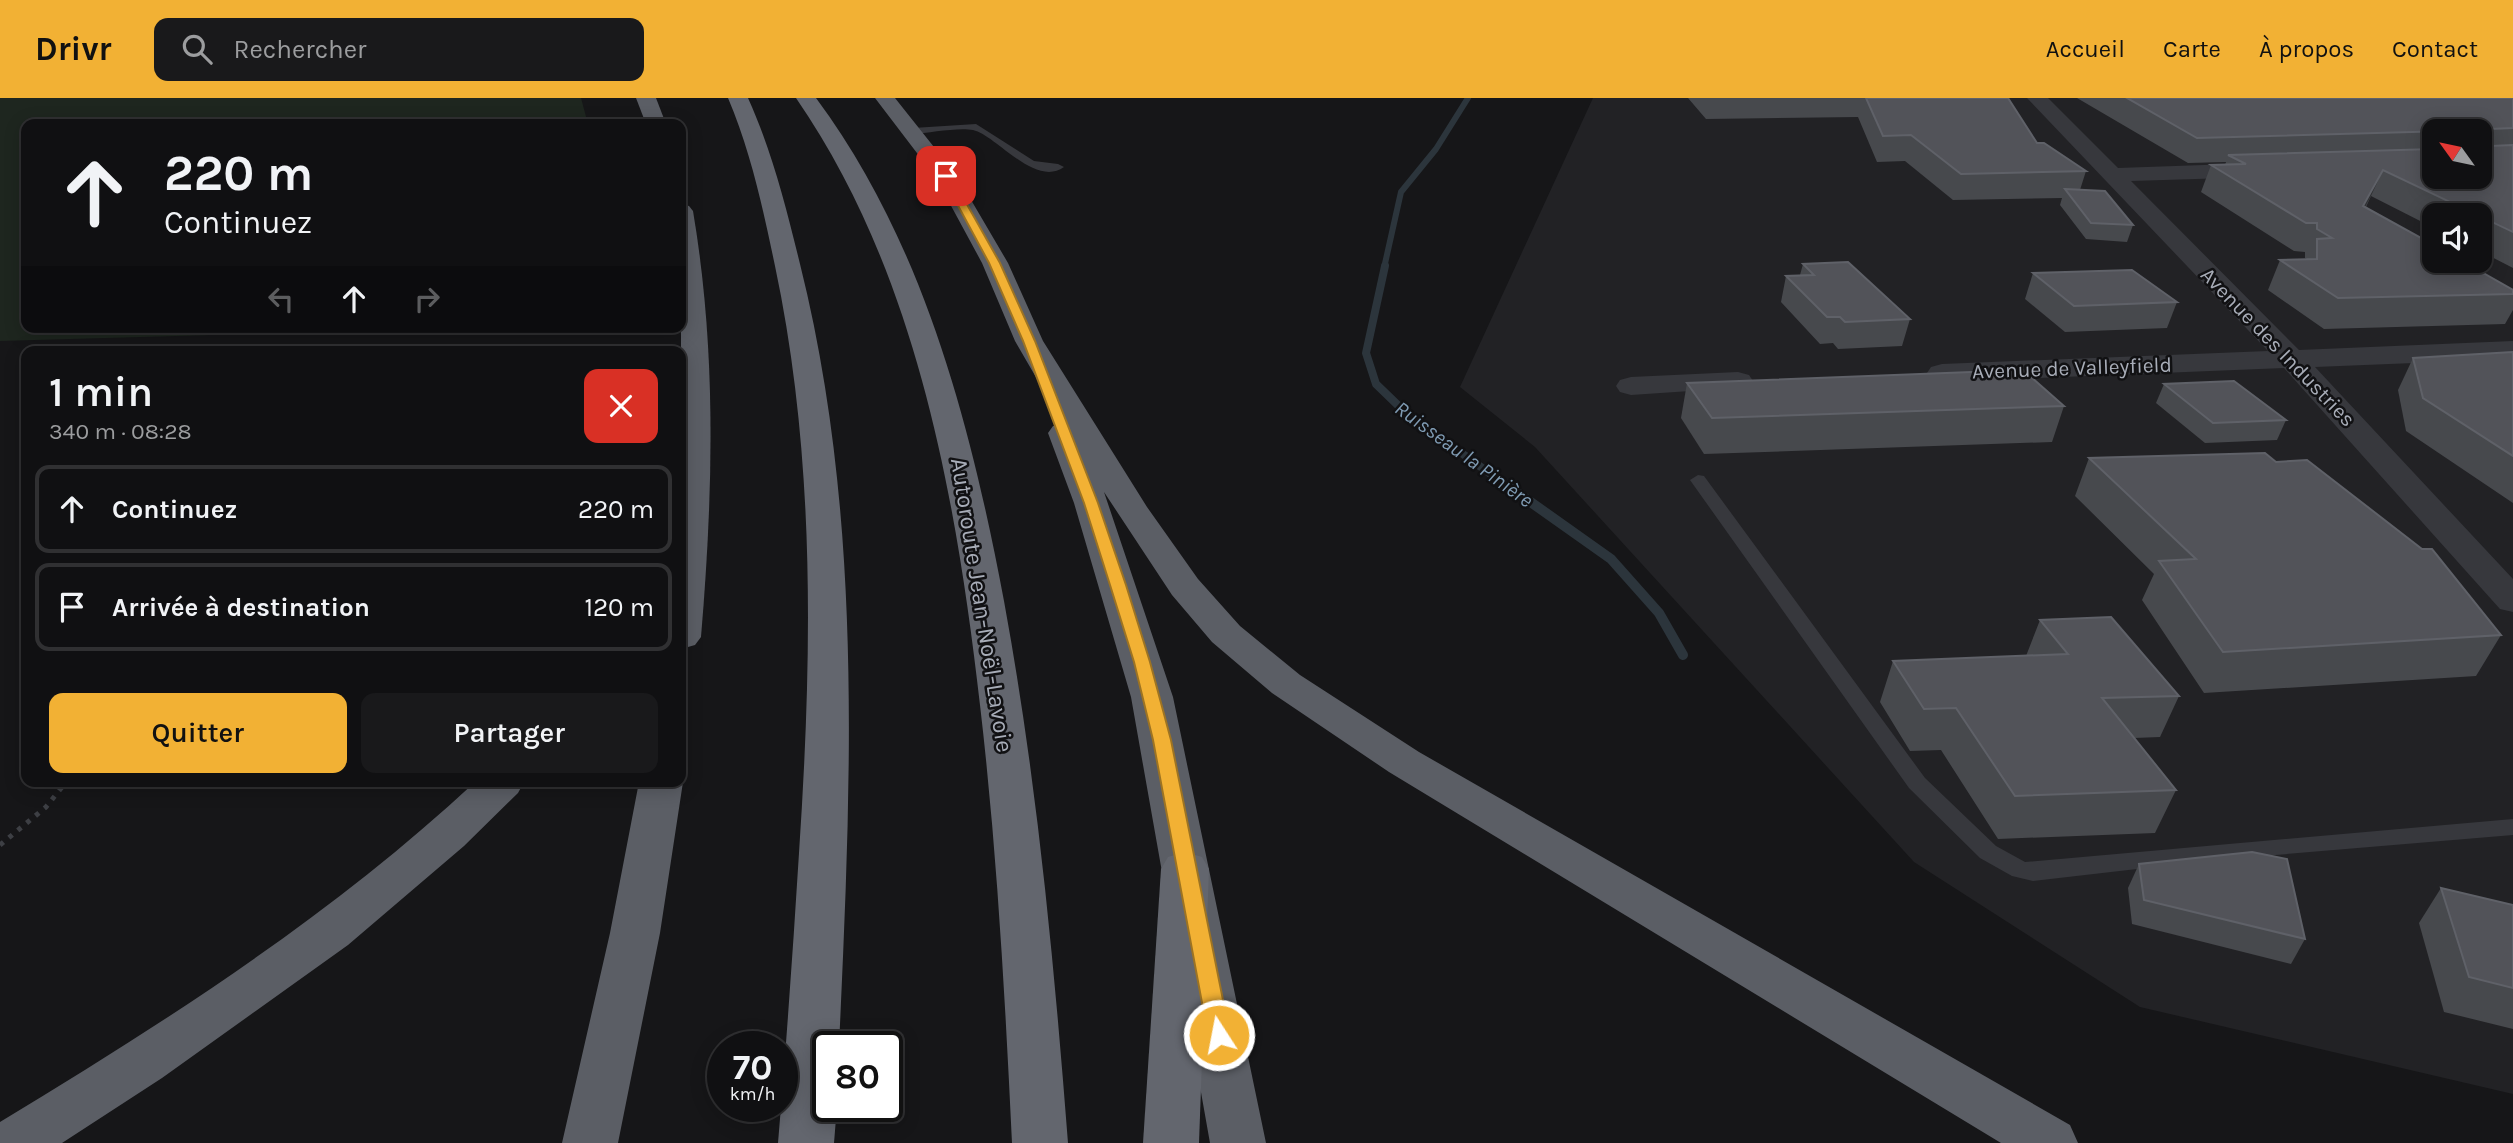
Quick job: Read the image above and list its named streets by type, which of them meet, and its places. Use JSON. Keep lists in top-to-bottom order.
{
  "streets": {
    "highway": ["Autoroute Jean-Noël-Lavoie"],
    "street": ["Avenue des Industries", "Avenue de Valleyfield"]
  },
  "crossings": [
    ["Avenue des Industries", "Avenue de Valleyfield"]
  ],
  "water": ["Ruisseau la Pinière"],
  "north": "top left",
  "page": {
    "header": "Drivr",
    "search": "Rechercher",
    "nav": [
      "Accueil",
      "Carte",
      "À propos",
      "Contact"
    ],
    "turn": ["220 m", "Continuez"],
    "heading": ["1 min", "340 m · 08:28"],
    "list": [
      {
        "name": "Continuez",
        "value": "220 m"
      },
      {
        "name": "Arrivée à destination",
        "value": "120 m"
      }
    ],
    "buttons": ["Quitter", "Partager"],
    "speed": "70 km/h",
    "limit": "80"
  }
}
